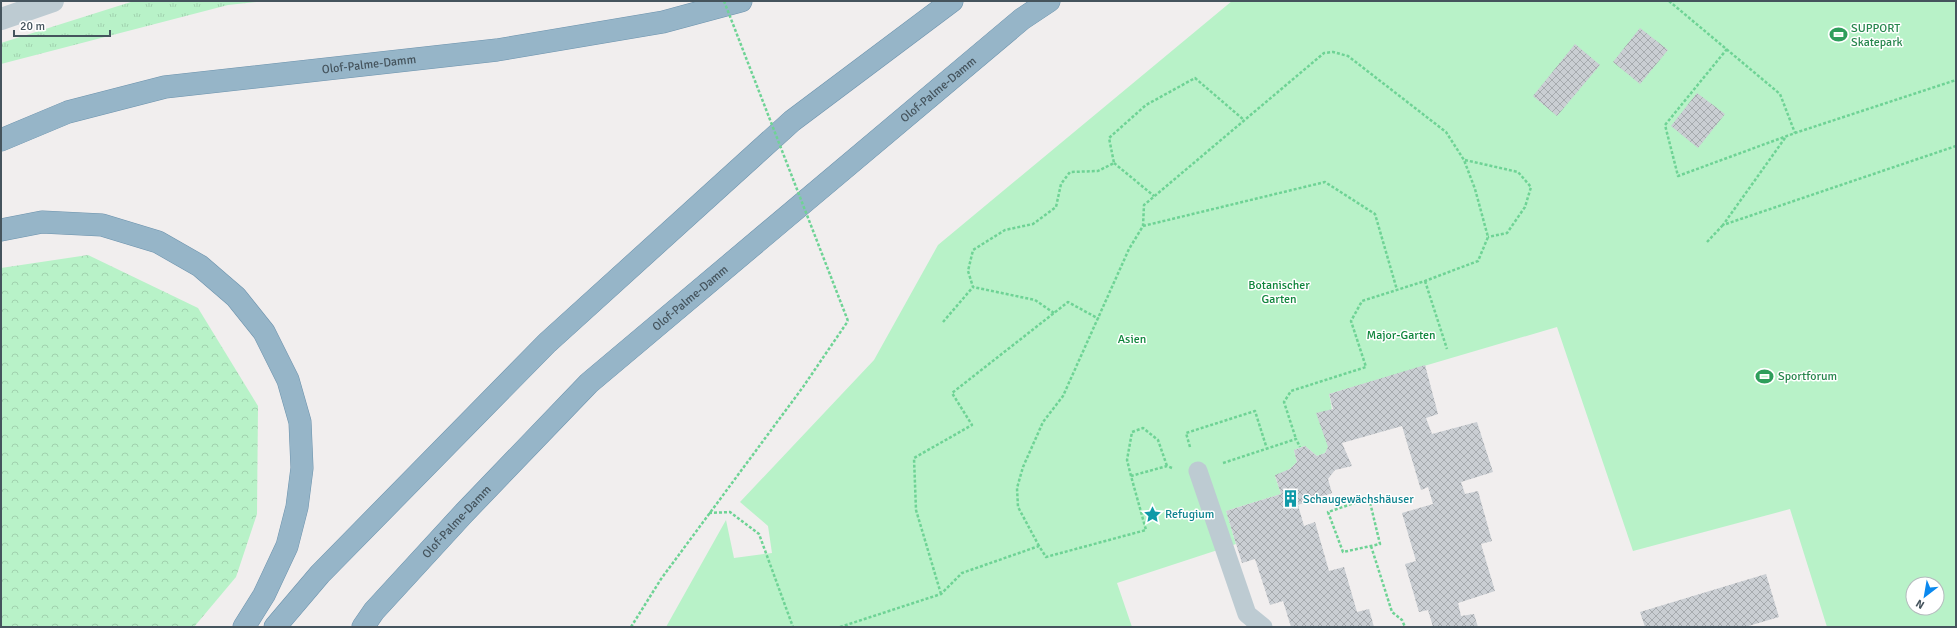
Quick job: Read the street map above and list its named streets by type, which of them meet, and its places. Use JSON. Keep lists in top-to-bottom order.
{
  "streets": {
    "highway": ["Olof-Palme-Damm"]
  },
  "parks": ["Botanischer Garten", "Major-Garten", "Asien"],
  "places": {
    "sports": ["SUPPORT Skatepark", "Sportforum"],
    "building": ["Schaugewächshäuser"],
    "place": ["Refugium"]
  },
  "scale_bar": "20 m",
  "north": "bottom left"
}
